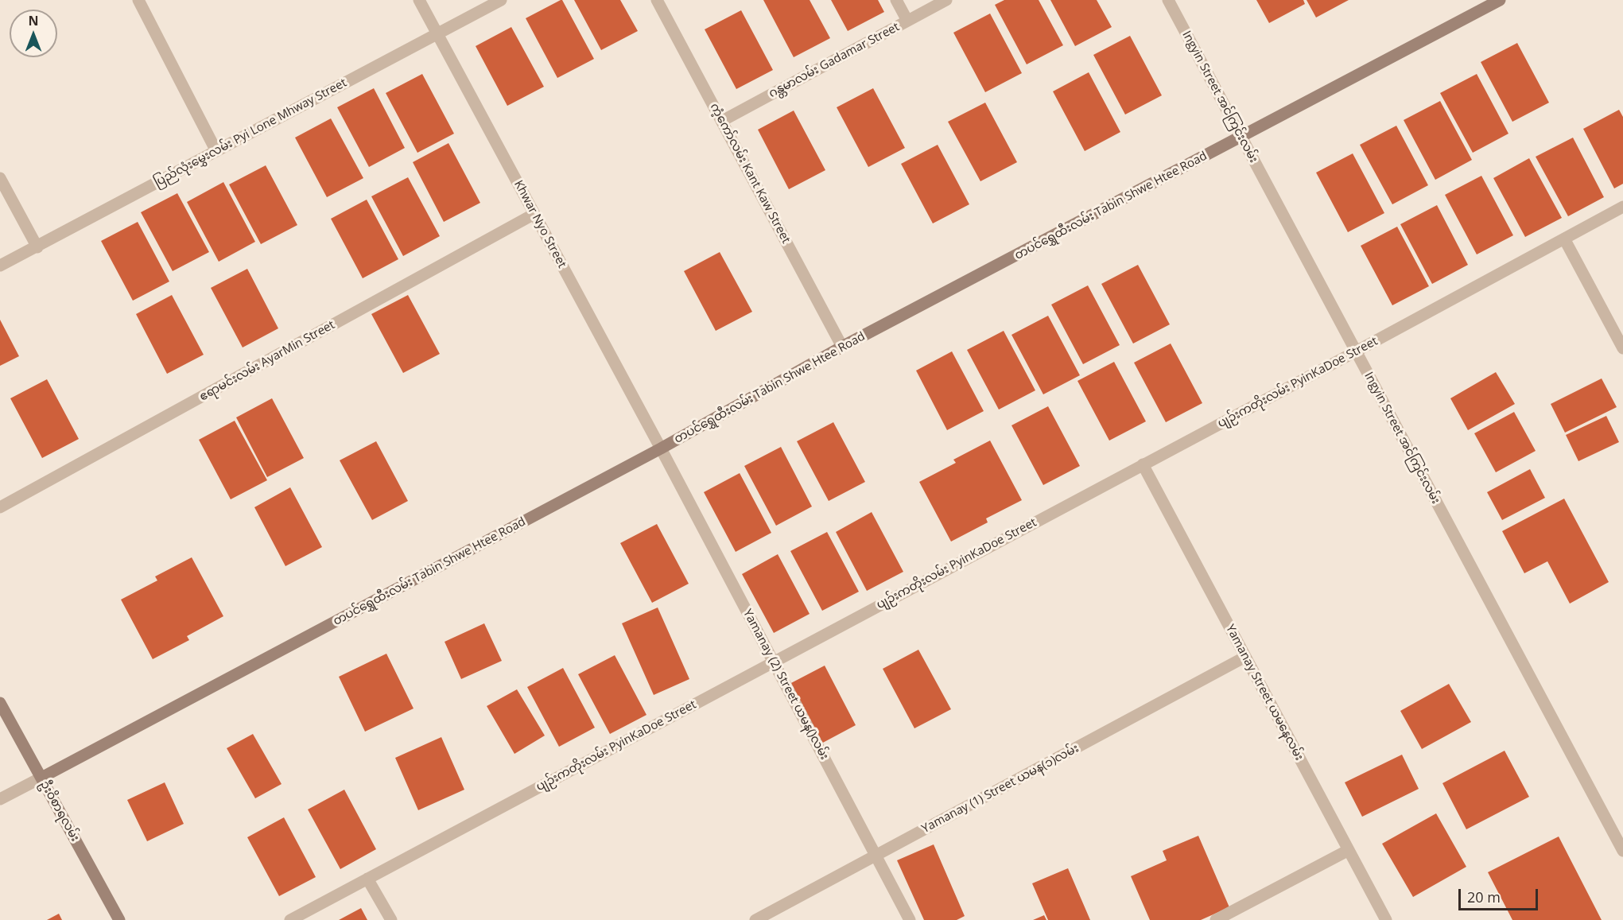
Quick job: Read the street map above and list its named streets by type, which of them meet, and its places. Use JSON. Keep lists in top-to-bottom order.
{
  "streets": {
    "street": [
      "ဂန္တမာလမ်း Gadamar Street",
      "Ingyin Street အင်ကြင်းလမ်း",
      "ပြည်လုံးမွှေးလမ်း Pyi Lone Mhway Street",
      "ကံ့ကော်လမ်း Kant Kaw Street",
      "တပင်ရွှေထီးလမ်း Tabin Shwe Htee Road",
      "Khwar Nyo Street",
      "ဧရာမင်းလမ်း AyarMin Street",
      "ပျဉ်းကတိုးလမ်း PyinKaDoe Street",
      "Yamanay (2) Street ယမန()လမ်း",
      "Yamanay Street ယမနေလမ်း",
      "Yamanay (1) Street ယမန(၁)လမ်း",
      "ဦးဝိစာရလမ်း"
    ]
  },
  "crossings": [
    ["ဂန္တမာလမ်း Gadamar Street", "ကံ့ကော်လမ်း Kant Kaw Street"],
    ["Ingyin Street အင်ကြင်းလမ်း", "တပင်ရွှေထီးလမ်း Tabin Shwe Htee Road"],
    ["Ingyin Street အင်ကြင်းလမ်း", "ပျဉ်းကတိုးလမ်း PyinKaDoe Street"],
    ["ပြည်လုံးမွှေးလမ်း Pyi Lone Mhway Street", "Khwar Nyo Street"],
    ["ကံ့ကော်လမ်း Kant Kaw Street", "တပင်ရွှေထီးလမ်း Tabin Shwe Htee Road"],
    ["တပင်ရွှေထီးလမ်း Tabin Shwe Htee Road", "Khwar Nyo Street"],
    ["တပင်ရွှေထီးလမ်း Tabin Shwe Htee Road", "Yamanay (2) Street ယမန()လမ်း"],
    ["တပင်ရွှေထီးလမ်း Tabin Shwe Htee Road", "ဦးဝိစာရလမ်း"],
    ["Khwar Nyo Street", "ဧရာမင်းလမ်း AyarMin Street"],
    ["Khwar Nyo Street", "Yamanay (2) Street ယမန()လမ်း"],
    ["ပျဉ်းကတိုးလမ်း PyinKaDoe Street", "Yamanay (2) Street ယမန()လမ်း"],
    ["ပျဉ်းကတိုးလမ်း PyinKaDoe Street", "Yamanay Street ယမနေလမ်း"],
    ["Yamanay (2) Street ယမန()လမ်း", "Yamanay (1) Street ယမန(၁)လမ်း"],
    ["Yamanay Street ယမနေလမ်း", "Yamanay (1) Street ယမန(၁)လမ်း"]
  ],
  "scale_bar": "20 m",
  "north": "top"
}
